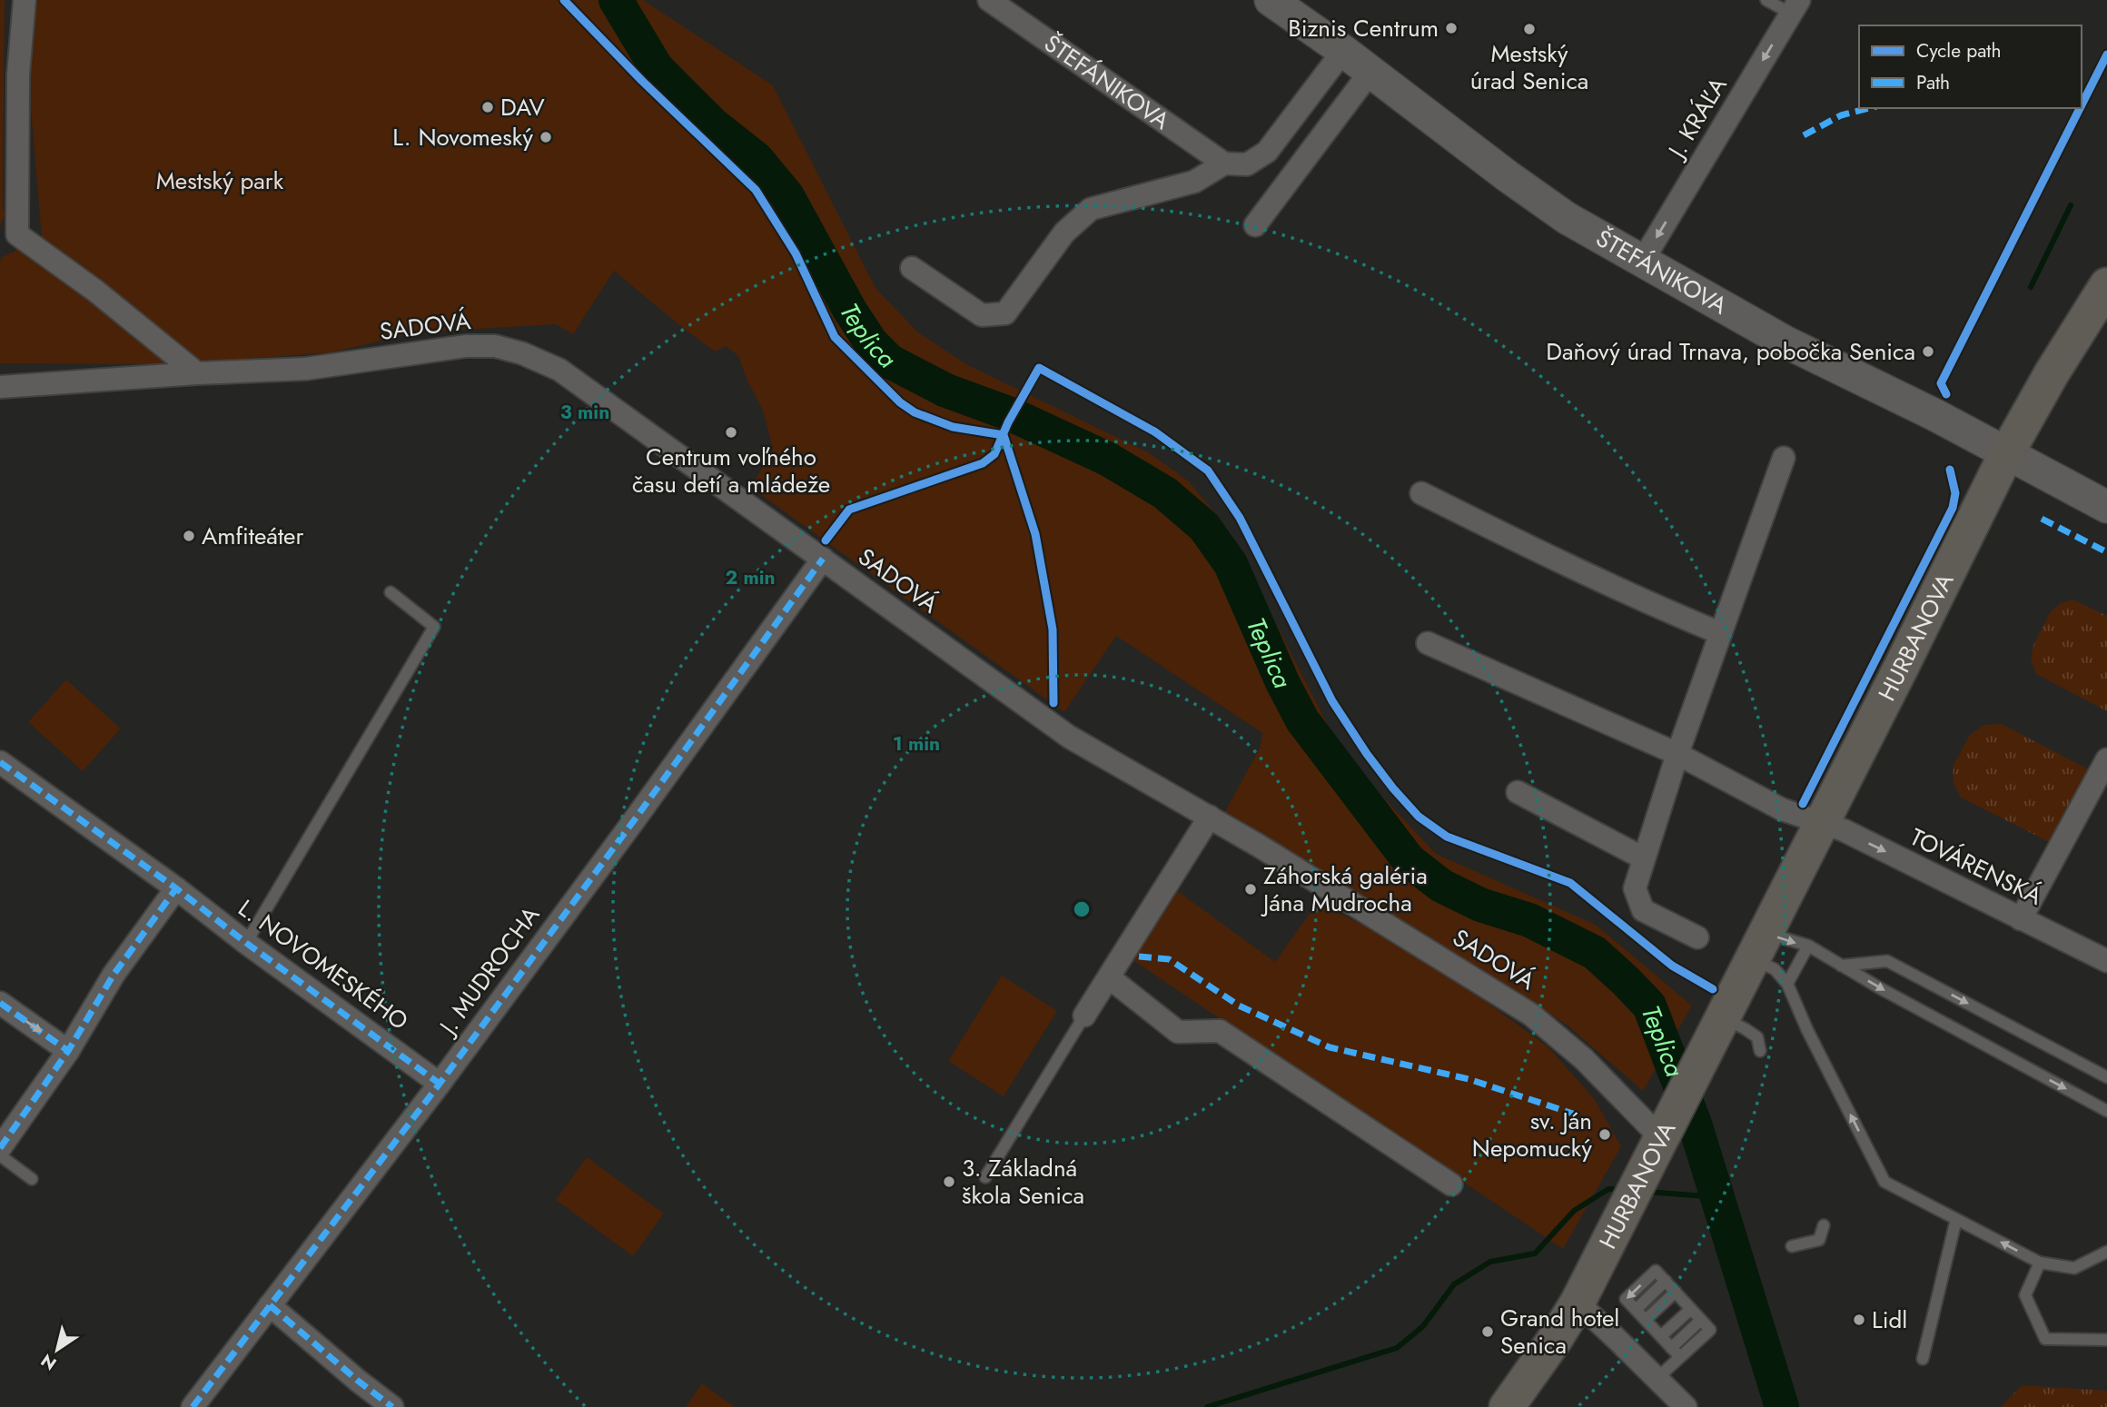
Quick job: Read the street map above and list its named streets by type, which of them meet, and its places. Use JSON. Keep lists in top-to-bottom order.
{
  "streets": {
    "main road": ["HURBANOVA"],
    "street": [
      "ŠTEFÁNIKOVA",
      "J. KRÁĽA",
      "SADOVÁ",
      "TOVÁRENSKÁ",
      "L. NOVOMESKÉHO",
      "J. MUDROCHA"
    ]
  },
  "crossings": [
    ["ŠTEFÁNIKOVA", "J. KRÁĽA"],
    ["ŠTEFÁNIKOVA", "HURBANOVA"],
    ["SADOVÁ", "HURBANOVA"],
    ["SADOVÁ", "J. MUDROCHA"],
    ["HURBANOVA", "TOVÁRENSKÁ"],
    ["L. NOVOMESKÉHO", "J. MUDROCHA"]
  ],
  "one_way": ["J. KRÁĽA", "TOVÁRENSKÁ"],
  "water": ["Teplica"],
  "parks": ["Mestský park"],
  "places": [
    "Biznis Centrum",
    "Mestský úrad Senica",
    "DAV",
    "L. Novomeský",
    "Daňový úrad Trnava, pobočka Senica",
    "Centrum voľného času detí a mládeže",
    "Amfiteáter",
    "Záhorská galéria Jána Mudrocha",
    "sv. Ján Nepomucký",
    "3. Základná škola Senica",
    "Lidl",
    "Grand hotel Senica"
  ],
  "legend": ["Cycle path", "Path"],
  "north": "bottom left",
  "rings": ["3 min", "2 min", "1 min"]
}
